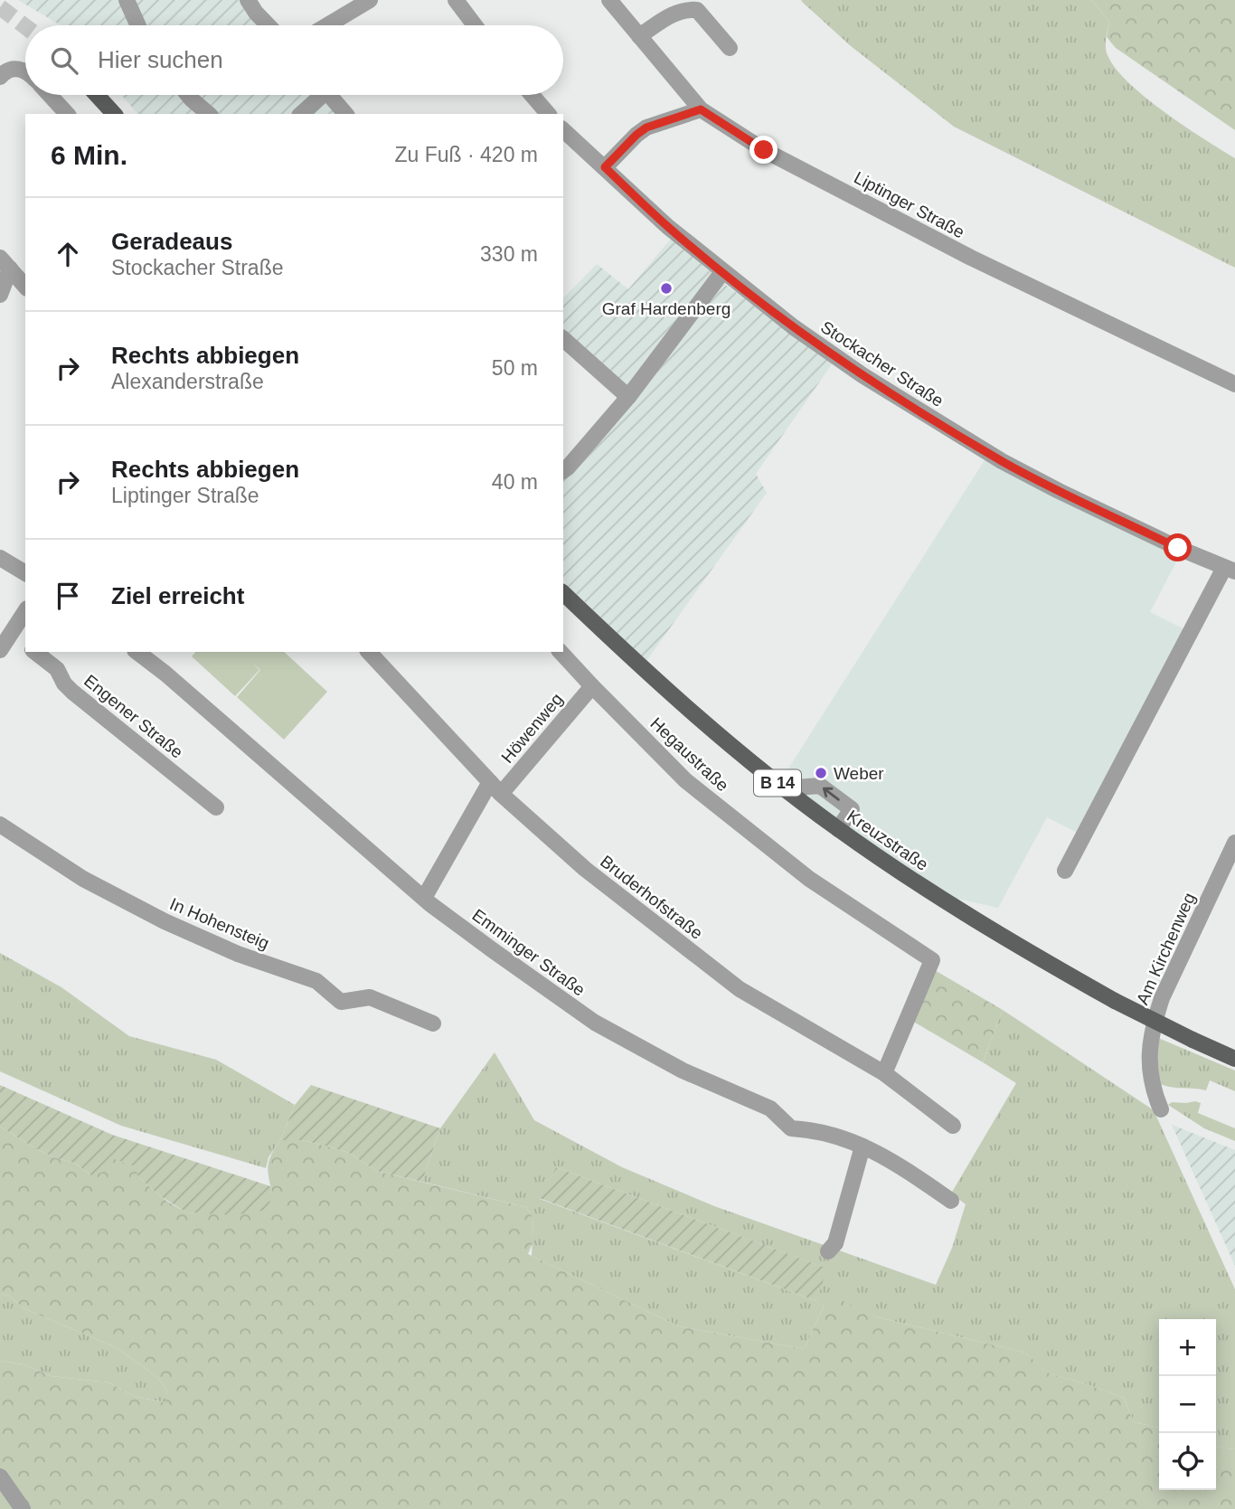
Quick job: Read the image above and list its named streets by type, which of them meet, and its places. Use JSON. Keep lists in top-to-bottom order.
{
  "streets": {
    "main road": ["B 14", "Kreuzstraße"],
    "street": [
      "Liptinger Straße",
      "Stockacher Straße",
      "Engener Straße",
      "Höwenweg",
      "Hegaustraße",
      "Bruderhofstraße",
      "In Hohensteig",
      "Am Kirchenweg",
      "Emminger Straße"
    ]
  },
  "crossings": [
    ["Höwenweg", "Hegaustraße"],
    ["Höwenweg", "Bruderhofstraße"],
    ["Höwenweg", "Emminger Straße"],
    ["Hegaustraße", "Bruderhofstraße"]
  ],
  "places": ["Graf Hardenberg", "Weber"],
  "page": {
    "search": "Hier suchen",
    "heading": ["6 Min.", "Zu Fuß · 420 m"],
    "list": [
      ["Geradeaus", "Stockacher Straße", "330 m"],
      ["Rechts abbiegen", "Alexanderstraße", "50 m"],
      ["Rechts abbiegen", "Liptinger Straße", "40 m"],
      "Ziel erreicht"
    ],
    "map_buttons": ["+", "−"]
  }
}
